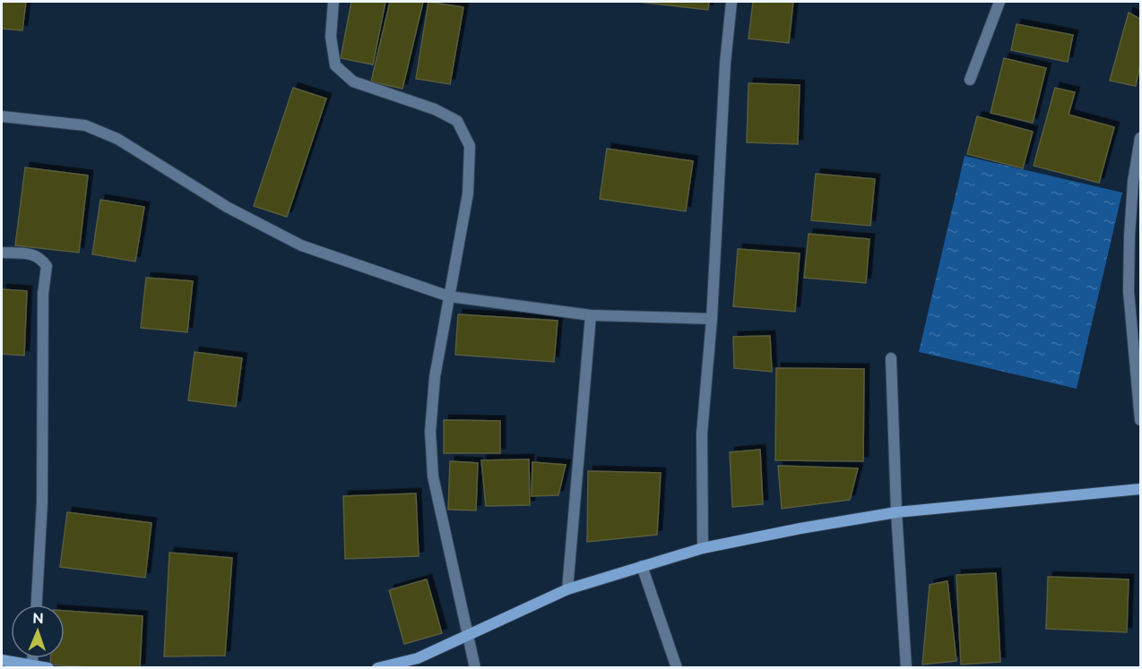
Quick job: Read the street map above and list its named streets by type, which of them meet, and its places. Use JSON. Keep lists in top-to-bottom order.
{
  "north": "top"
}
